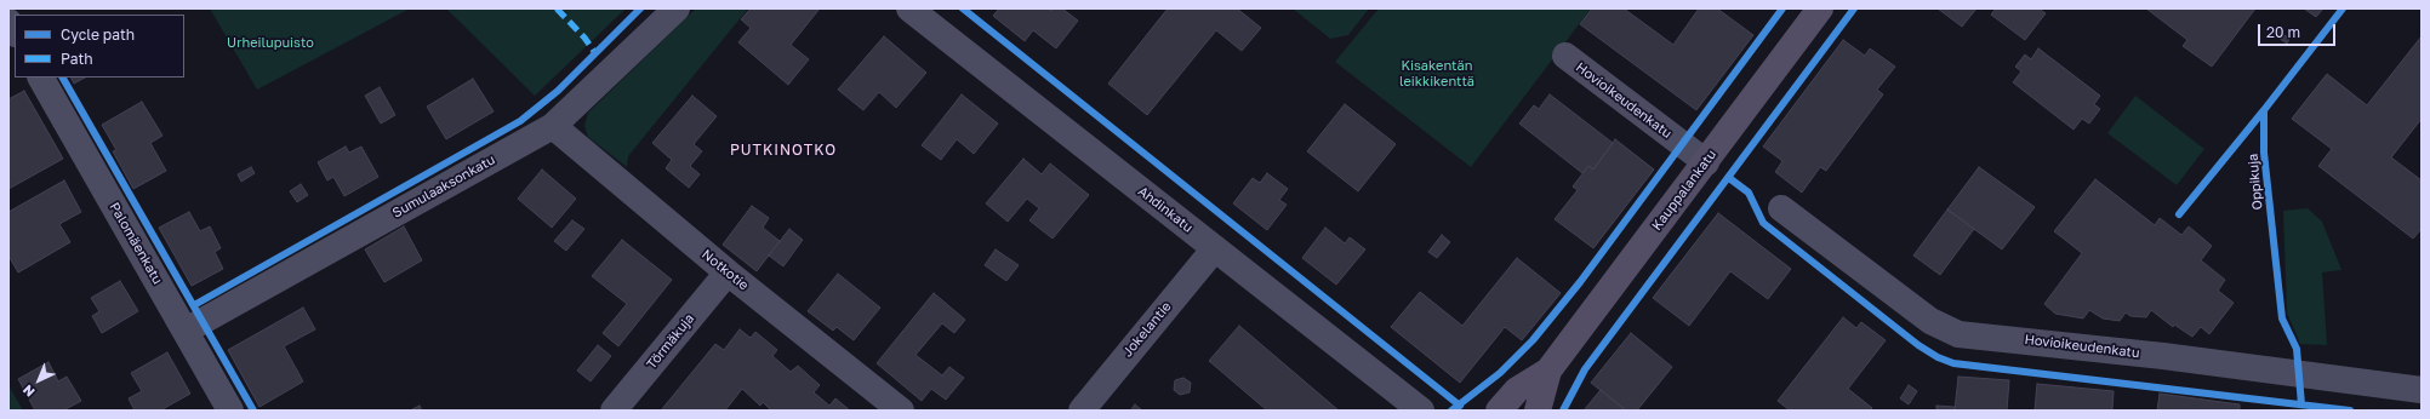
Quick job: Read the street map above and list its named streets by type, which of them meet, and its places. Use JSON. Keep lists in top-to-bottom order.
{
  "streets": {
    "main road": ["Kauppalankatu"],
    "street": [
      "Hovioikeudenkatu",
      "Sumulaaksonkatu",
      "Ahdinkatu",
      "Palomäenkatu",
      "Notkotie",
      "Jokelantie",
      "Törmäkuja"
    ],
    "cycle path": ["Oppikuja"]
  },
  "crossings": [
    ["Hovioikeudenkatu", "Kauppalankatu"],
    ["Sumulaaksonkatu", "Palomäenkatu"],
    ["Sumulaaksonkatu", "Notkotie"],
    ["Ahdinkatu", "Jokelantie"],
    ["Notkotie", "Törmäkuja"]
  ],
  "districts": ["PUTKINOTKO"],
  "parks": ["Urheilupuisto", "Kisakentän leikkikenttä"],
  "legend": ["Cycle path", "Path"],
  "scale_bar": "20 m",
  "north": "bottom left"
}
